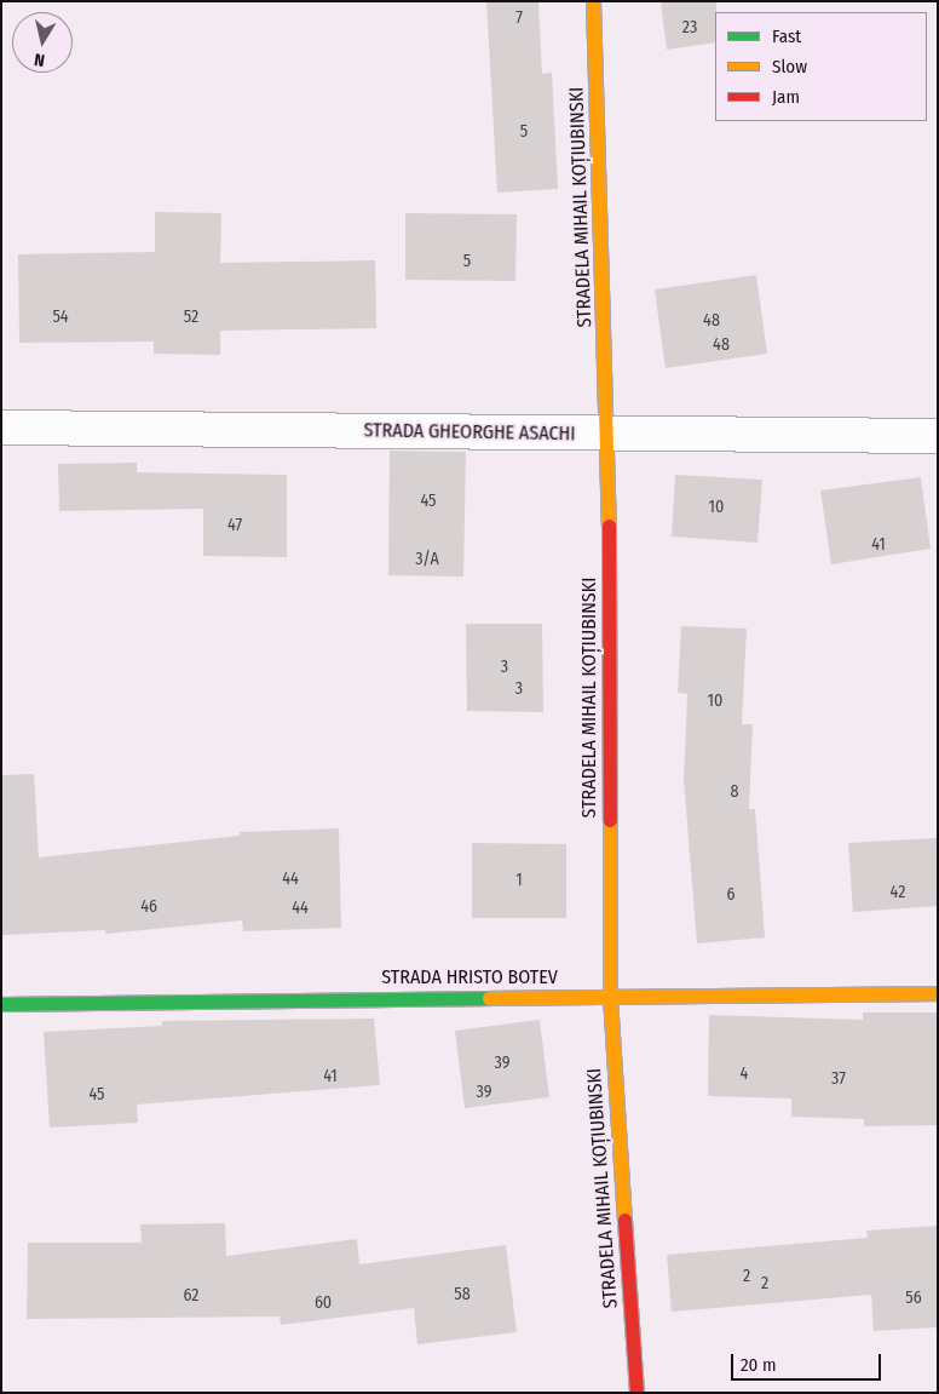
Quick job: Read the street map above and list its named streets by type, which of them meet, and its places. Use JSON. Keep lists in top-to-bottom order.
{
  "streets": {
    "street": ["STRADELA MIHAIL KOȚIUBINSKI", "STRADA GHEORGHE ASACHI", "STRADA HRISTO BOTEV"]
  },
  "crossings": [
    ["STRADELA MIHAIL KOȚIUBINSKI", "STRADA GHEORGHE ASACHI"],
    ["STRADELA MIHAIL KOȚIUBINSKI", "STRADA HRISTO BOTEV"]
  ],
  "house_numbers": [
    "7",
    "23",
    "5",
    "5",
    "54",
    "52",
    "48",
    "48",
    "45",
    "10",
    "47",
    "41",
    "3/A",
    "3",
    "3",
    "10",
    "8",
    "44",
    "1",
    "42",
    "6",
    "46",
    "44",
    "39",
    "4",
    "41",
    "37",
    "39",
    "45",
    "2",
    "2",
    "58",
    "62",
    "56",
    "60"
  ],
  "legend": ["Fast", "Slow", "Jam"],
  "scale_bar": "20 m",
  "north": "bottom"
}
